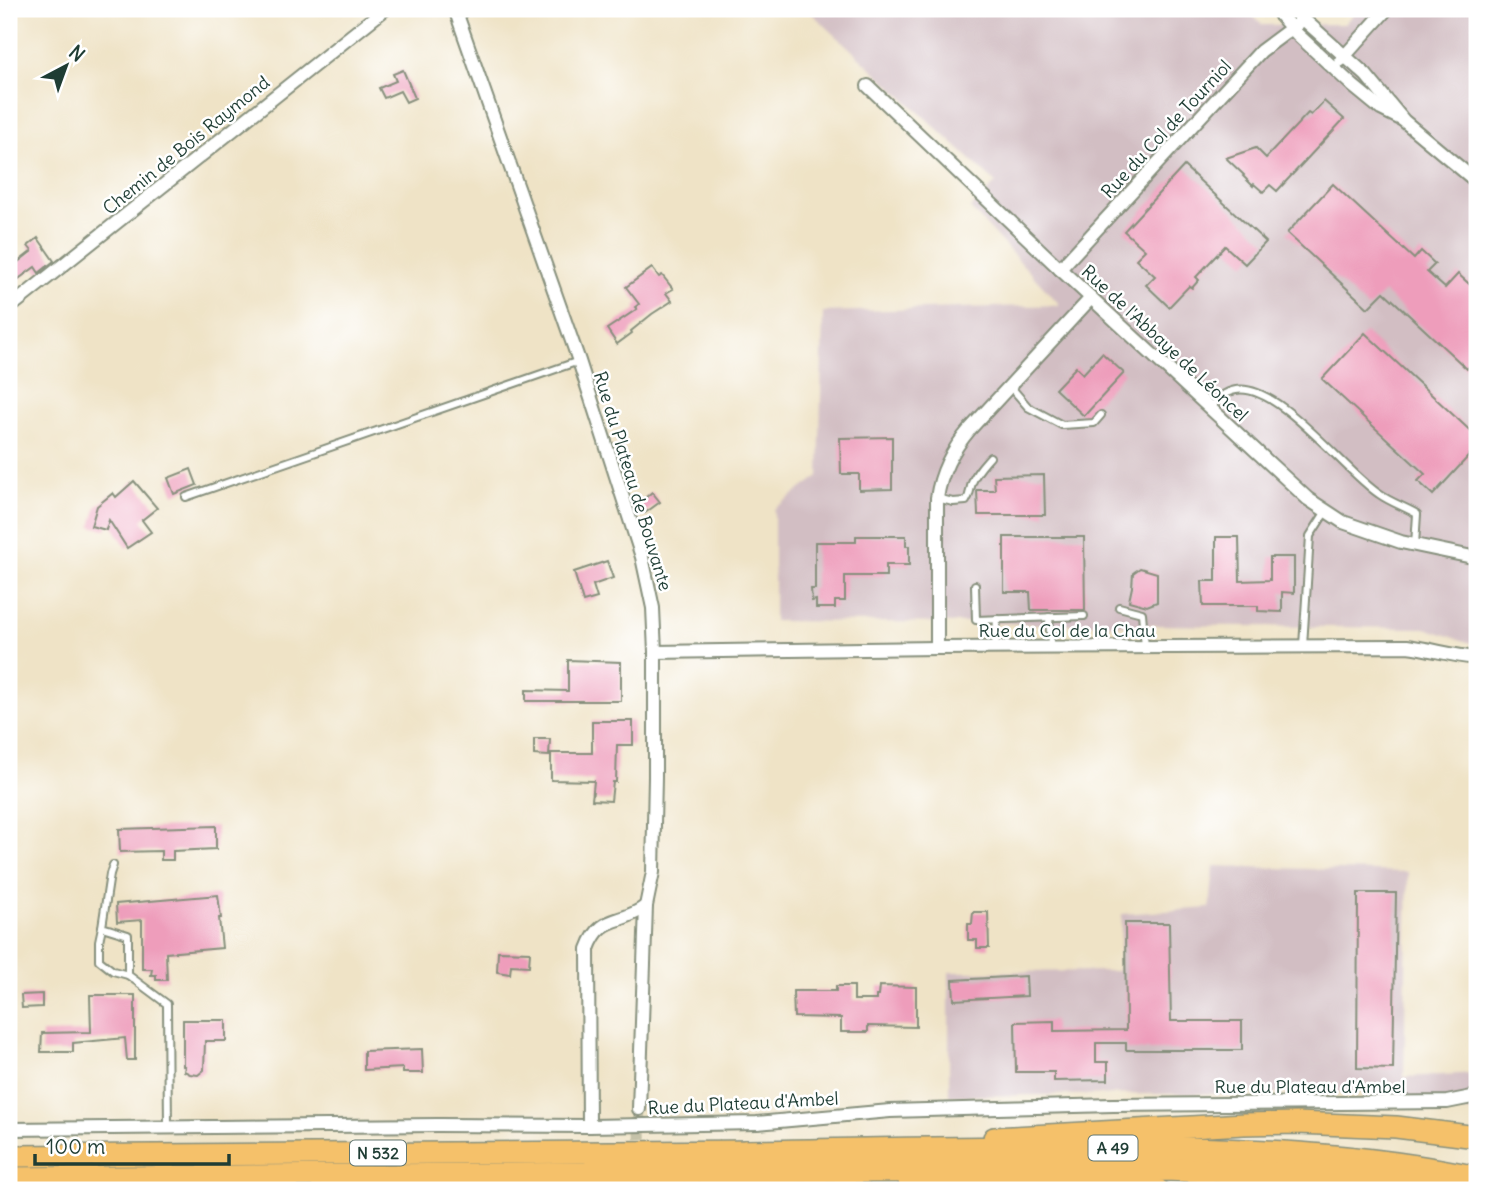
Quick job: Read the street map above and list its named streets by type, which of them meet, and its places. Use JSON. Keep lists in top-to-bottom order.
{
  "streets": {
    "highway": ["A 49", "N 532"],
    "street": [
      "Rue du Col de Tourniol",
      "Chemin de Bois Raymond",
      "Rue de l'Abbaye de Léoncel",
      "Rue du Plateau de Bouvante",
      "Rue du Col de la Chau",
      "Rue du Plateau d'Ambel"
    ]
  },
  "crossings": [
    ["Rue du Col de Tourniol", "Rue de l'Abbaye de Léoncel"],
    ["Rue du Plateau de Bouvante", "Rue du Col de la Chau"],
    ["A 49", "N 532"]
  ],
  "scale_bar": "100 m",
  "north": "top right"
}
